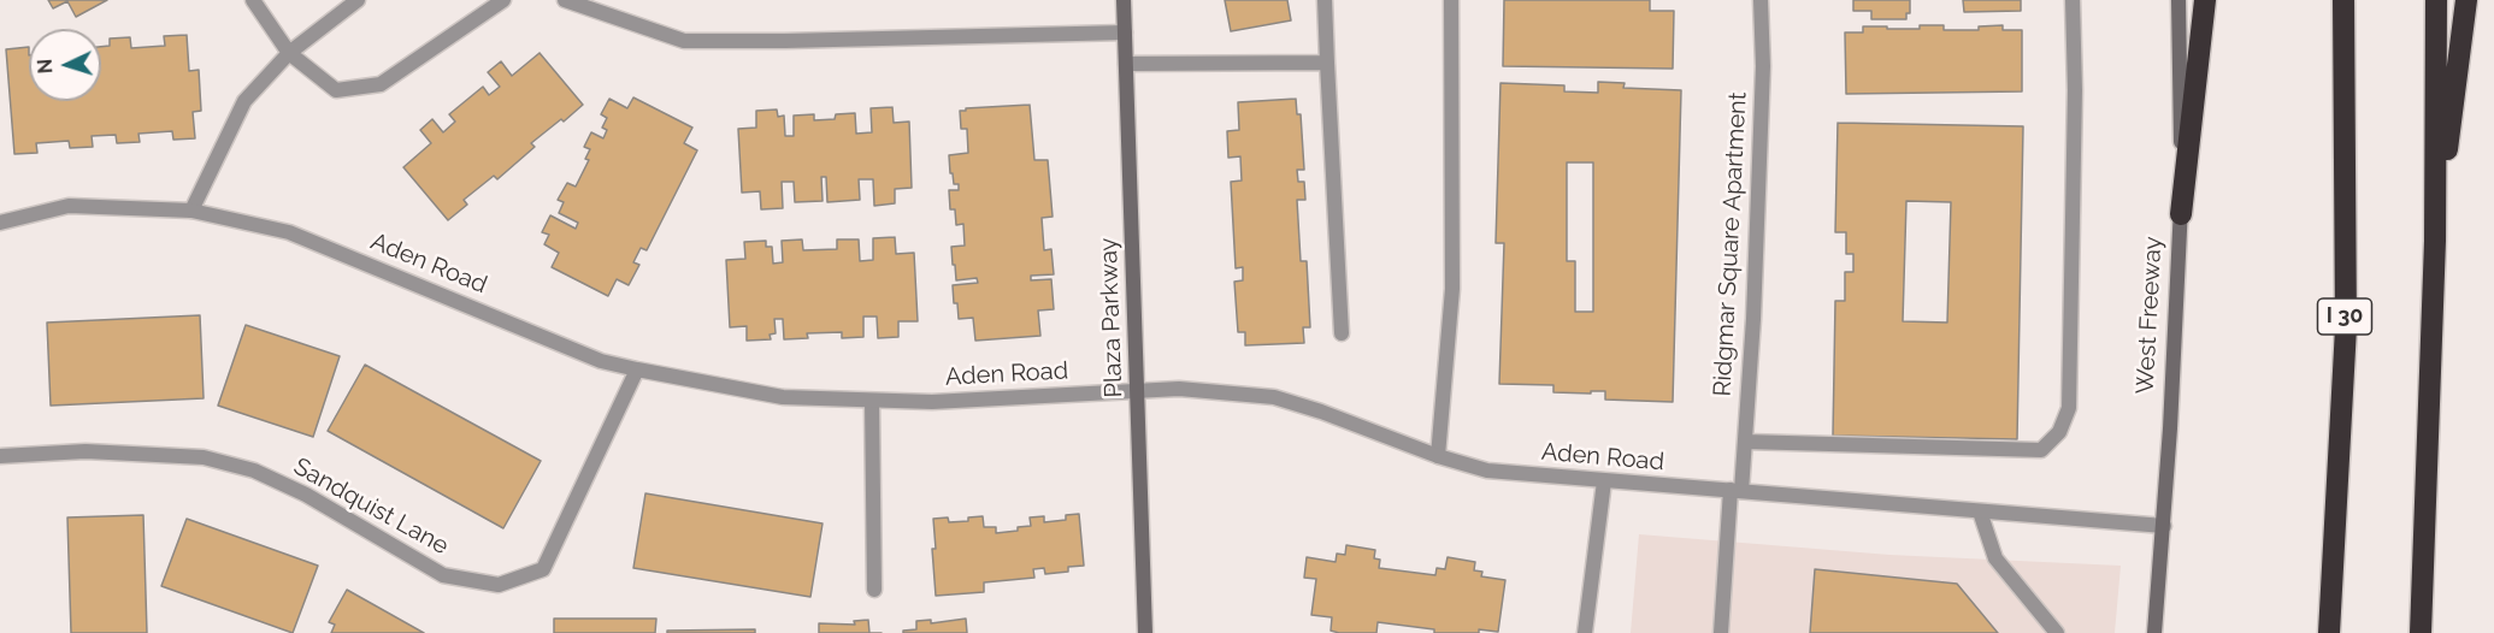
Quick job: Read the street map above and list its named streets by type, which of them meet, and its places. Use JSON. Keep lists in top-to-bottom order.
{
  "streets": {
    "highway": ["I 30"],
    "street": [
      "Ridgmar Square Apartment",
      "Aden Road",
      "West Freeway",
      "Plaza Parkway",
      "Sandquist Lane"
    ]
  },
  "crossings": [
    ["Ridgmar Square Apartment", "Aden Road"],
    ["Aden Road", "West Freeway"],
    ["Aden Road", "Plaza Parkway"],
    ["Aden Road", "Sandquist Lane"]
  ],
  "north": "left"
}
